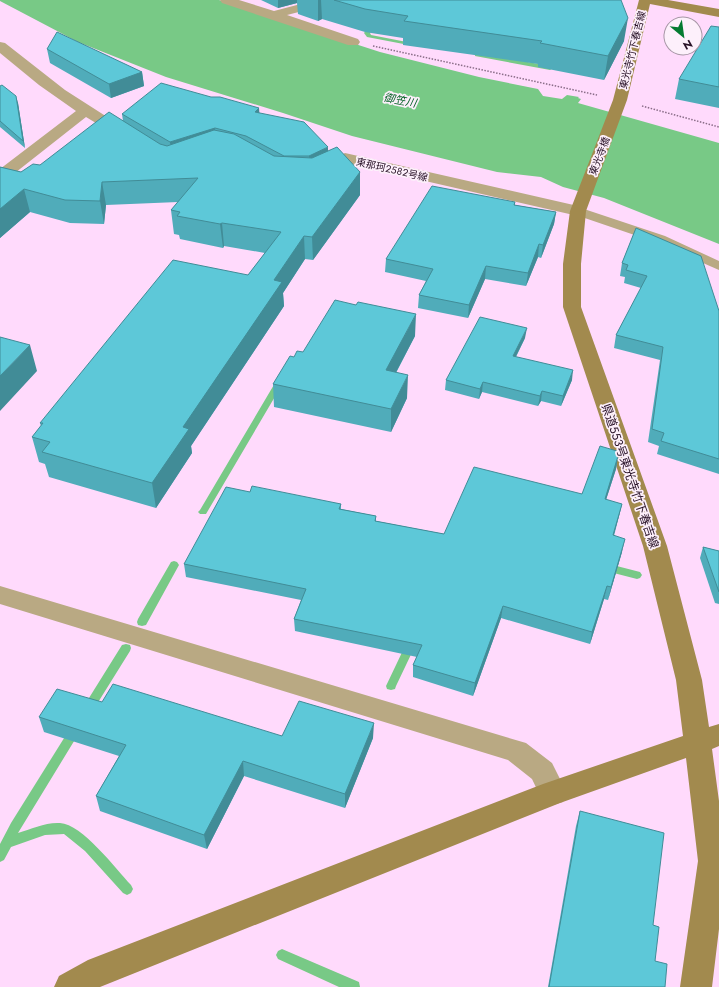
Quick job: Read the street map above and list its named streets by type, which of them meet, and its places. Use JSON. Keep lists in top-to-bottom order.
{
  "streets": {
    "main road": ["東光寺竹下春吉線", "東光寺橋", "県道553号東光寺竹下春吉線"],
    "street": ["東那珂２５８２号線"]
  },
  "crossings": [
    ["東光寺竹下春吉線", "東光寺橋"],
    ["東光寺橋", "東那珂２５８２号線"],
    ["東光寺橋", "県道553号東光寺竹下春吉線"],
    ["東那珂２５８２号線", "県道553号東光寺竹下春吉線"]
  ],
  "water": ["御笠川"],
  "north": "bottom right"
}
